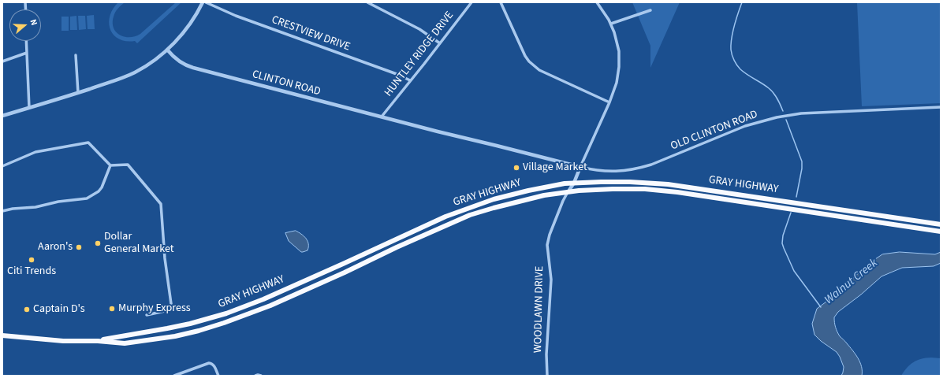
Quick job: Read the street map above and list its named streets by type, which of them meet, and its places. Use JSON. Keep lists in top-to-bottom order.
{
  "streets": {
    "highway": ["GRAY HIGHWAY"],
    "street": [
      "CRESTVIEW DRIVE",
      "HUNTLEY RIDGE DRIVE",
      "CLINTON ROAD",
      "OLD CLINTON ROAD",
      "WOODLAWN DRIVE"
    ]
  },
  "crossings": [
    ["CRESTVIEW DRIVE", "HUNTLEY RIDGE DRIVE"],
    ["HUNTLEY RIDGE DRIVE", "CLINTON ROAD"],
    ["CLINTON ROAD", "OLD CLINTON ROAD"],
    ["GRAY HIGHWAY", "WOODLAWN DRIVE"]
  ],
  "water": ["Walnut Creek"],
  "places": [
    "Village Market",
    "Dollar General Market",
    "Aaron's",
    "Citi Trends",
    "Murphy Express",
    "Captain D's"
  ],
  "north": "right"
}
